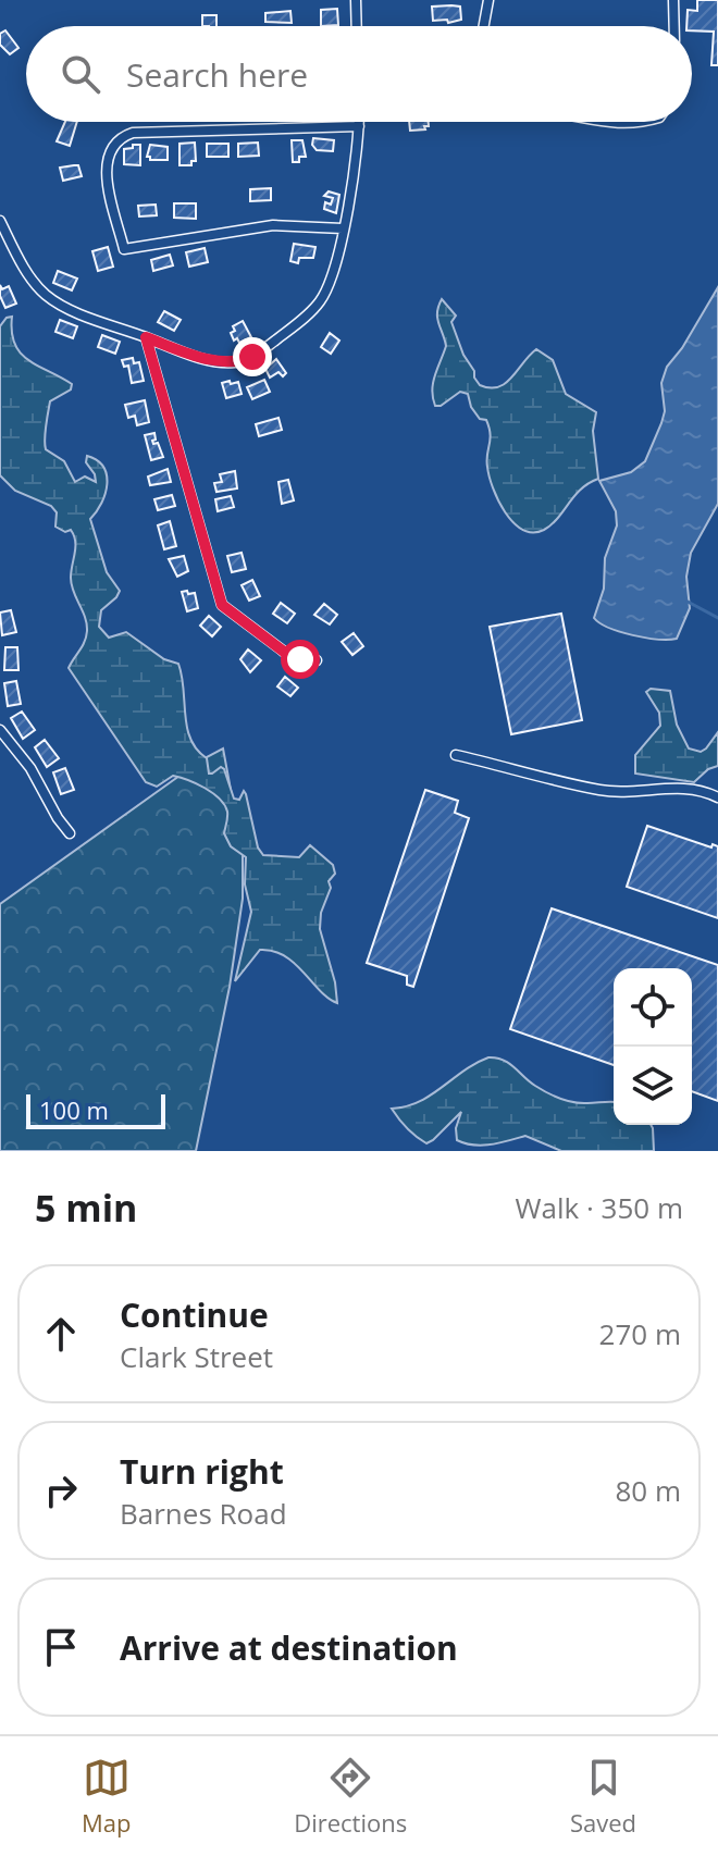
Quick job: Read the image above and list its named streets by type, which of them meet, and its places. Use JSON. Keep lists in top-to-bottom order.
{
  "scale_bar": "100 m",
  "page": {
    "search": "Search here",
    "scale": "100 m",
    "heading": ["5 min", "Walk · 350 m"],
    "list": [
      ["Continue", "Clark Street", "270 m"],
      ["Turn right", "Barnes Road", "80 m"],
      "Arrive at destination"
    ],
    "nav": ["Map", "Directions", "Saved"]
  }
}
